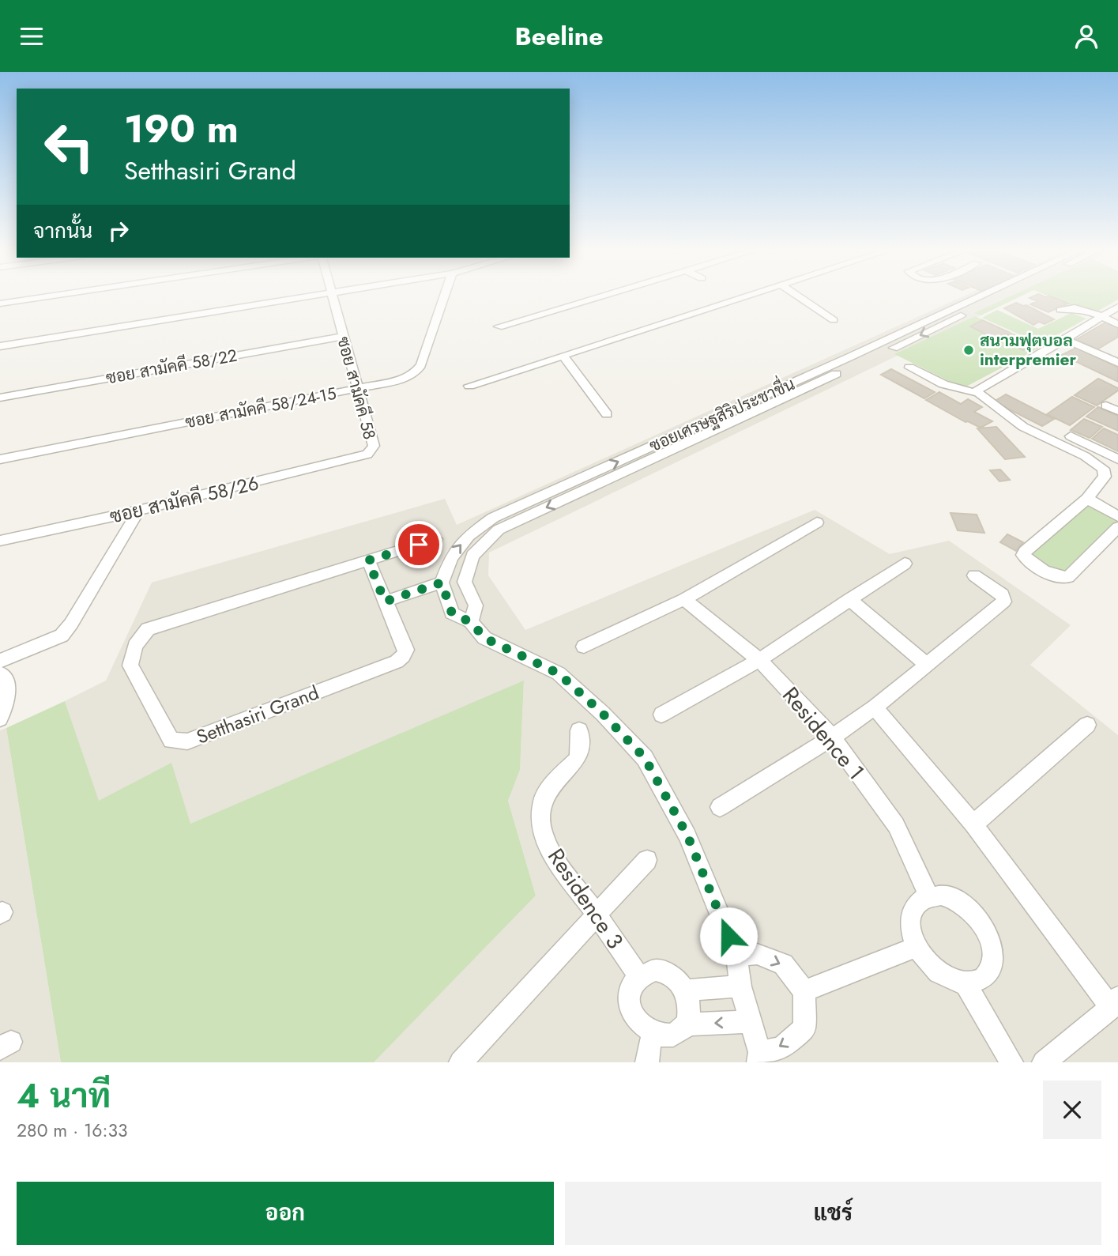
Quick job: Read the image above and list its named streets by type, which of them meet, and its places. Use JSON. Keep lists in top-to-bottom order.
{
  "streets": {
    "street": [
      "ซอย สามัคคี 58/22",
      "ซอย สามัคคี 58",
      "ซอย สามัคคี 58/24-15",
      "ซอยเศรษฐสิริประชาชื่น",
      "ซอย สามัคคี 58/26",
      "Setthasiri Grand",
      "Residence 1",
      "Residence 3"
    ]
  },
  "crossings": [
    ["ซอย สามัคคี 58/22", "ซอย สามัคคี 58"],
    ["ซอย สามัคคี 58", "ซอย สามัคคี 58/24-15"],
    ["ซอย สามัคคี 58", "ซอย สามัคคี 58/26"]
  ],
  "places": ["สนามฟุตบอล interpremier"],
  "page": {
    "header": "Beeline",
    "turn": ["190 m", "Setthasiri Grand"],
    "then": "จากนั้น",
    "heading": ["4 นาที", "280 m · 16:33"],
    "buttons": ["ออก", "แชร์"]
  }
}
